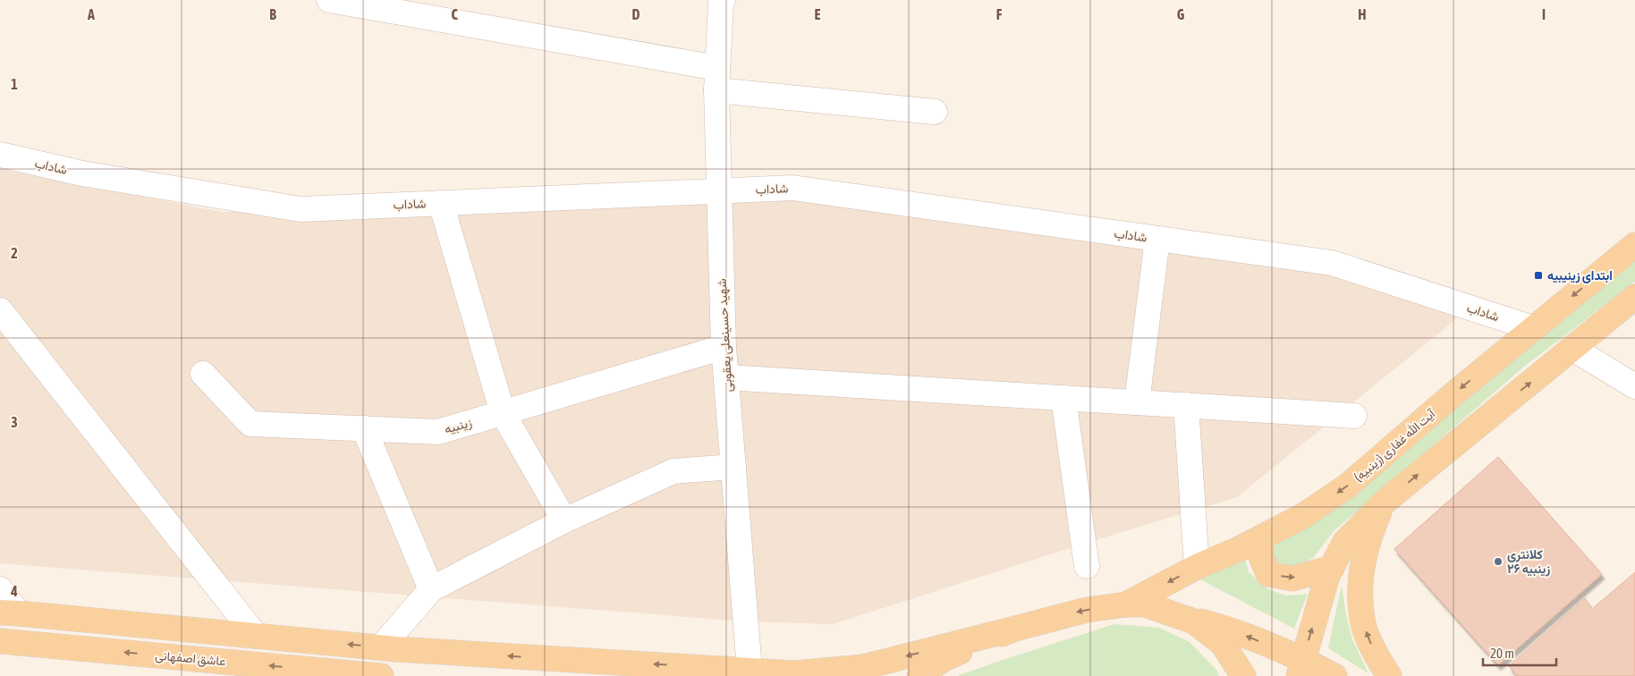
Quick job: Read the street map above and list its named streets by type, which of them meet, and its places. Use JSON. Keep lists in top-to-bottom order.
{
  "streets": {
    "main road": ["آیت الله غفاری (زینبیه)", "عاشق اصفهانی"],
    "street": ["شاداب", "شهید حسینعلی یعقوبی", "زینبیه"]
  },
  "crossings": [
    ["شاداب", "شهید حسینعلی یعقوبی"],
    ["شاداب", "آیت الله غفاری (زینبیه)"],
    ["شهید حسینعلی یعقوبی", "زینبیه"]
  ],
  "places": {
    "transit": ["ابتدای زینیبیه"],
    "other": ["کلانتری ۲۶ زینبیه"]
  },
  "scale_bar": "20 m",
  "grid": {
    "columns": [
      "A",
      "B",
      "C",
      "D",
      "E",
      "F",
      "G",
      "H",
      "I"
    ],
    "rows": [
      "1",
      "2",
      "3",
      "4"
    ]
  }
}
